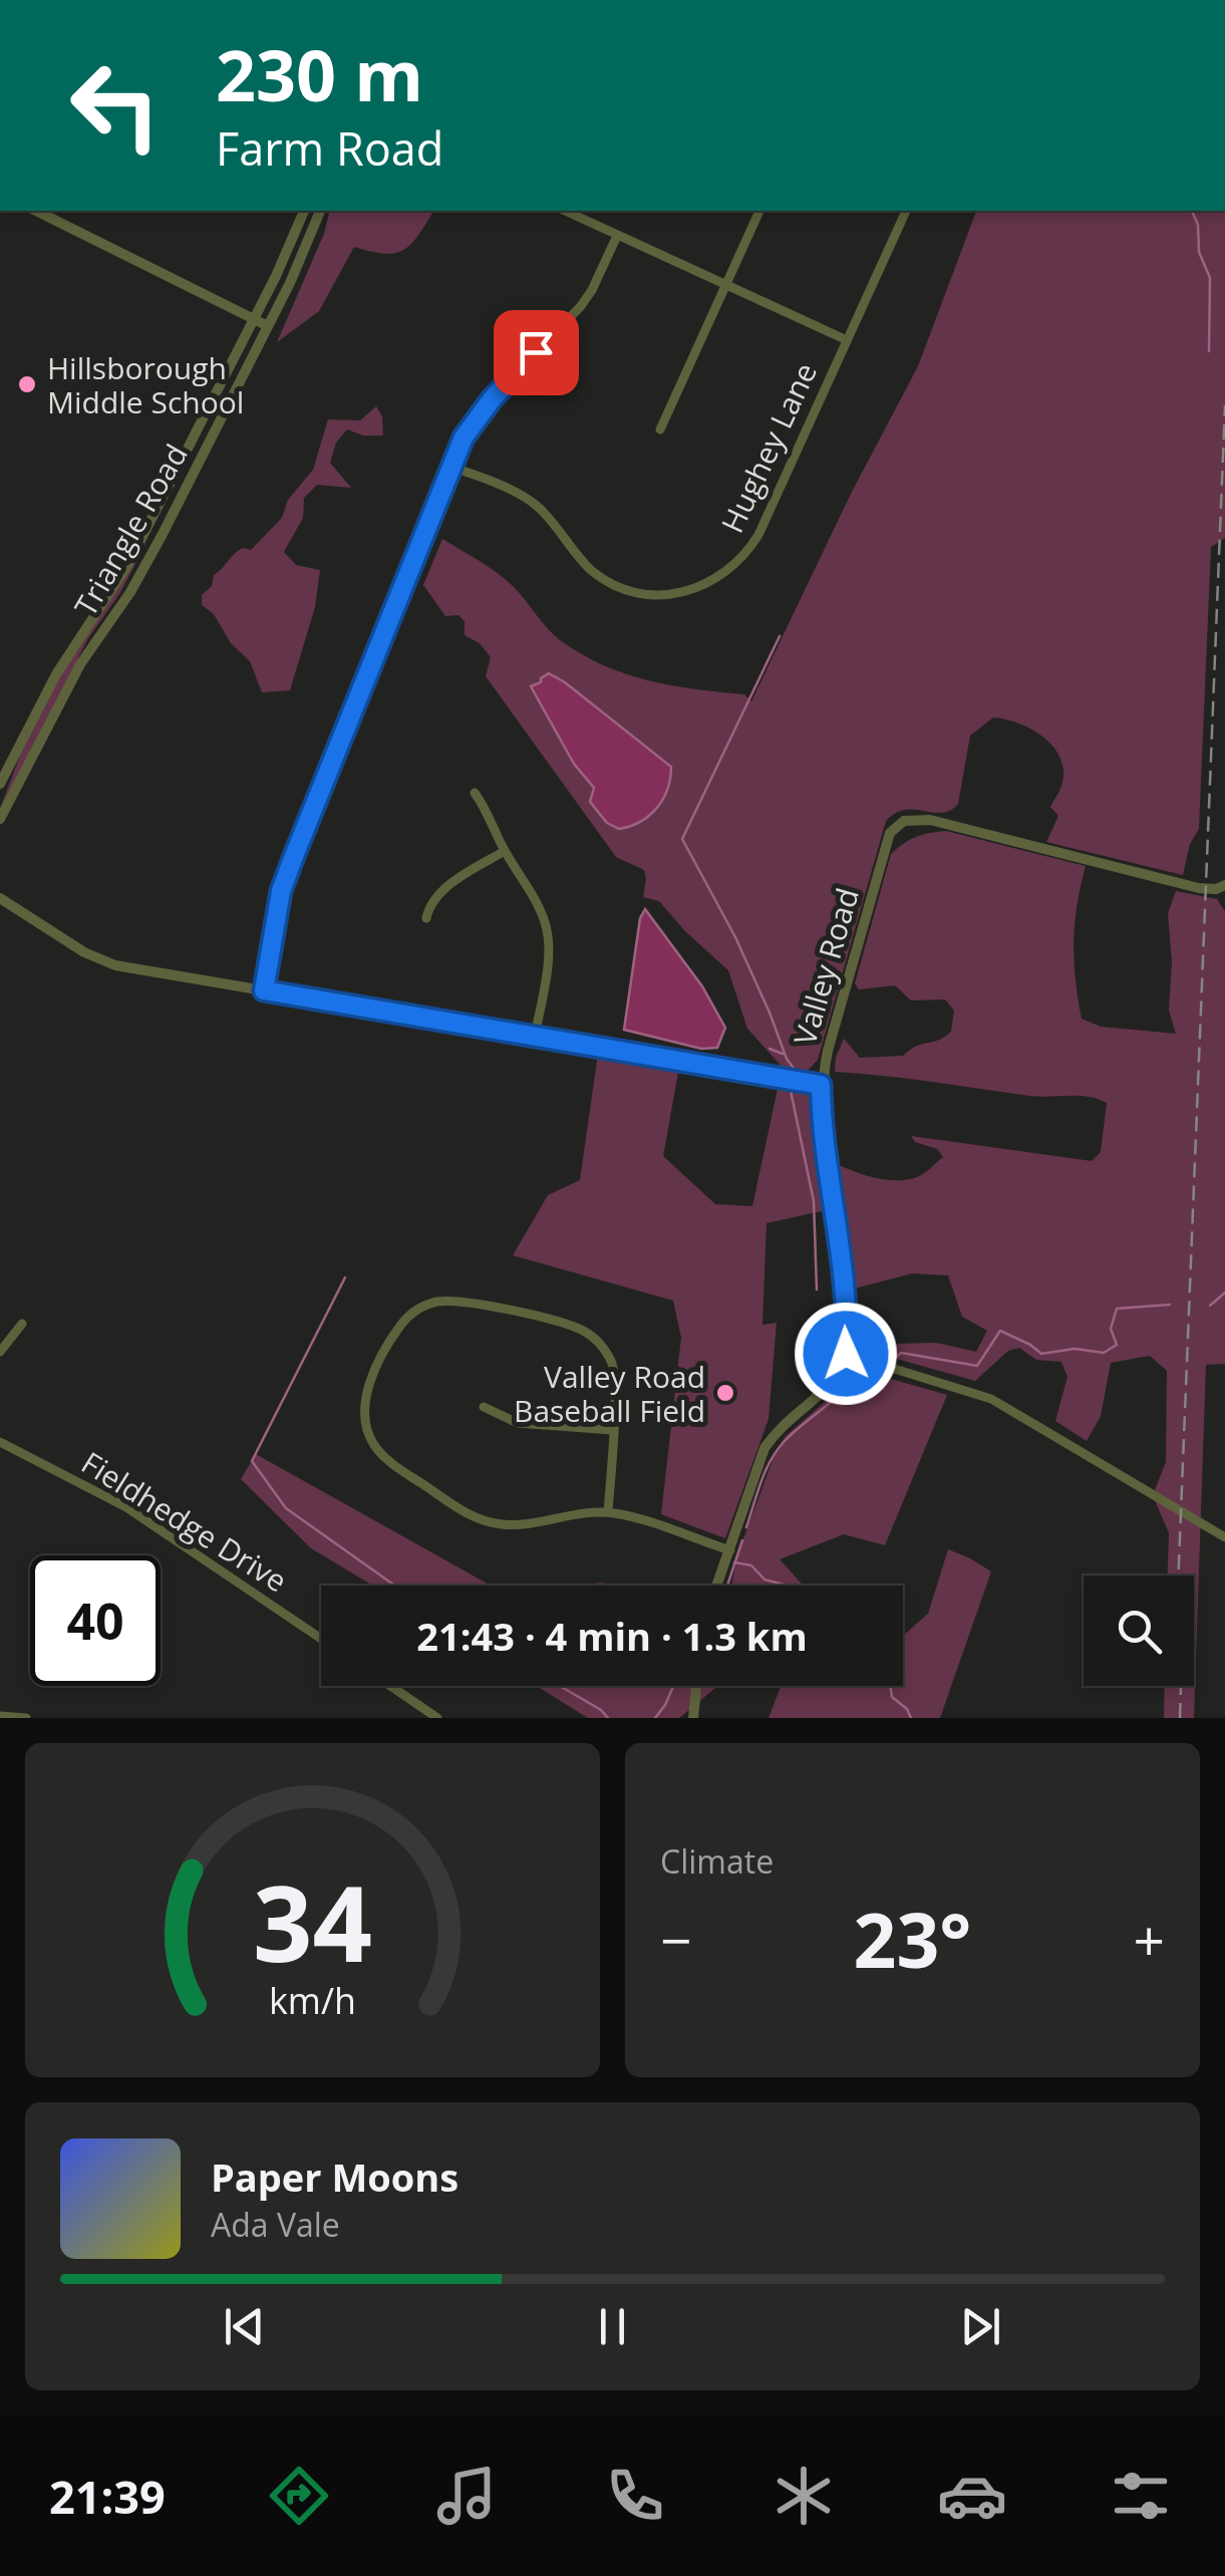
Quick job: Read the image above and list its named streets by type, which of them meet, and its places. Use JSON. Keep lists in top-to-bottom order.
{
  "streets": {
    "street": [
      "Hughey Lane",
      "Triangle Road",
      "Valley Road",
      "Fieldhedge Drive"
    ]
  },
  "places": ["Hillsborough Middle School", "Valley Road Baseball Field"],
  "page": {
    "turn": ["230 m", "Farm Road"],
    "limit": "40",
    "trip": "21:43 · 4 min · 1.3 km",
    "tile": "Climate",
    "heat": ["−", "23°", "+"],
    "song": ["Paper Moons", "Ada Vale"],
    "tabs": "21:39",
    "gauge": ["34", "km/h"]
  }
}
